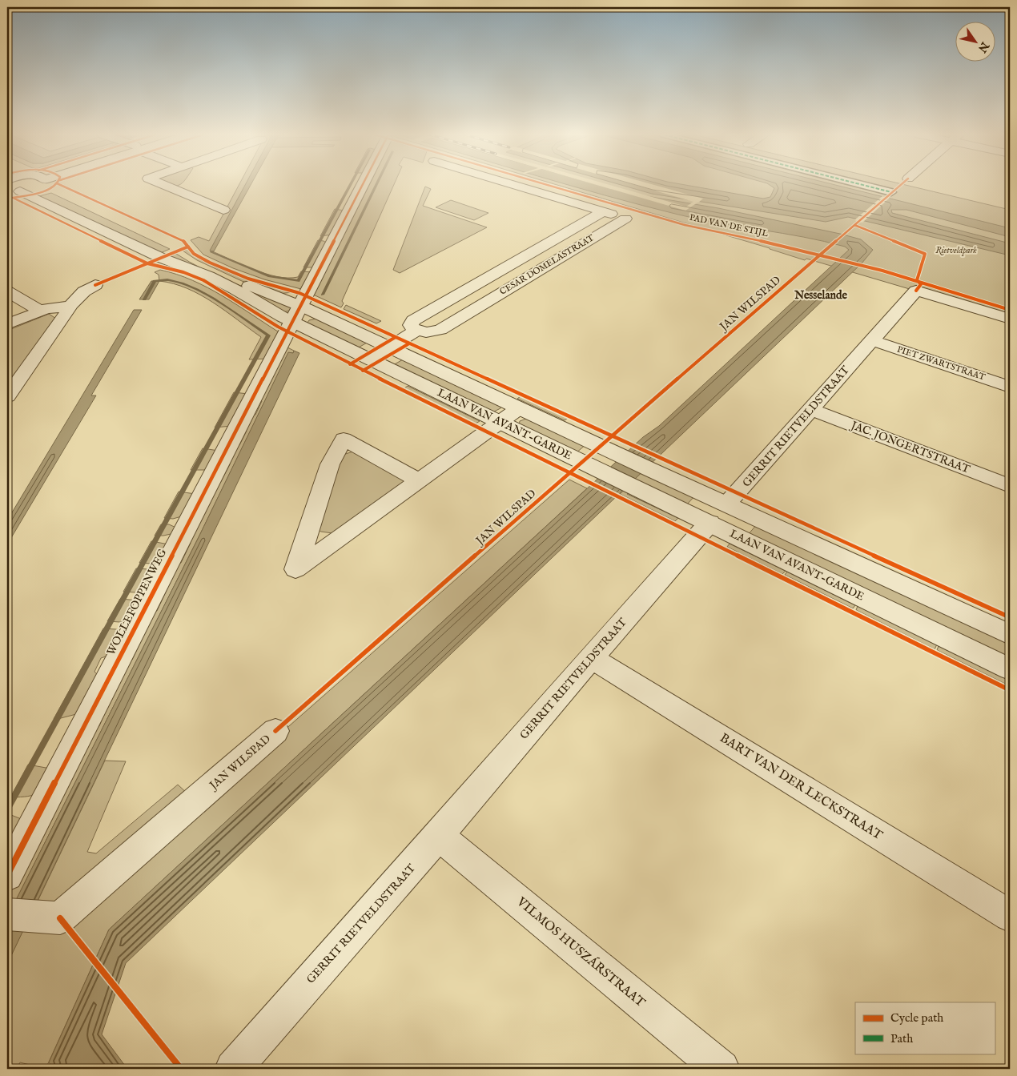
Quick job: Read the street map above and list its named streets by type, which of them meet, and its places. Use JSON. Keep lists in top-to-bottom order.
{
  "streets": {
    "street": [
      "CESAR DOMELASTRAAT",
      "JAN WILSPAD",
      "PIET ZWARTSTRAAT",
      "LAAN VAN AVANT-GARDE",
      "GERRIT RIETVELDSTRAAT",
      "JAC. JONGERTSTRAAT",
      "WOLLEFOPPENWEG",
      "BART VAN DER LECKSTRAAT",
      "VILMOS HUSZÁRSTRAAT"
    ],
    "cycle path": ["PAD VAN DE STIJL"]
  },
  "crossings": [
    ["PIET ZWARTSTRAAT", "GERRIT RIETVELDSTRAAT"],
    ["LAAN VAN AVANT-GARDE", "GERRIT RIETVELDSTRAAT"],
    ["LAAN VAN AVANT-GARDE", "WOLLEFOPPENWEG"],
    ["GERRIT RIETVELDSTRAAT", "JAC. JONGERTSTRAAT"],
    ["GERRIT RIETVELDSTRAAT", "BART VAN DER LECKSTRAAT"],
    ["GERRIT RIETVELDSTRAAT", "VILMOS HUSZÁRSTRAAT"]
  ],
  "districts": ["Nesselande"],
  "parks": ["Rietveldpark"],
  "legend": ["Cycle path", "Path"],
  "north": "bottom right"
}
